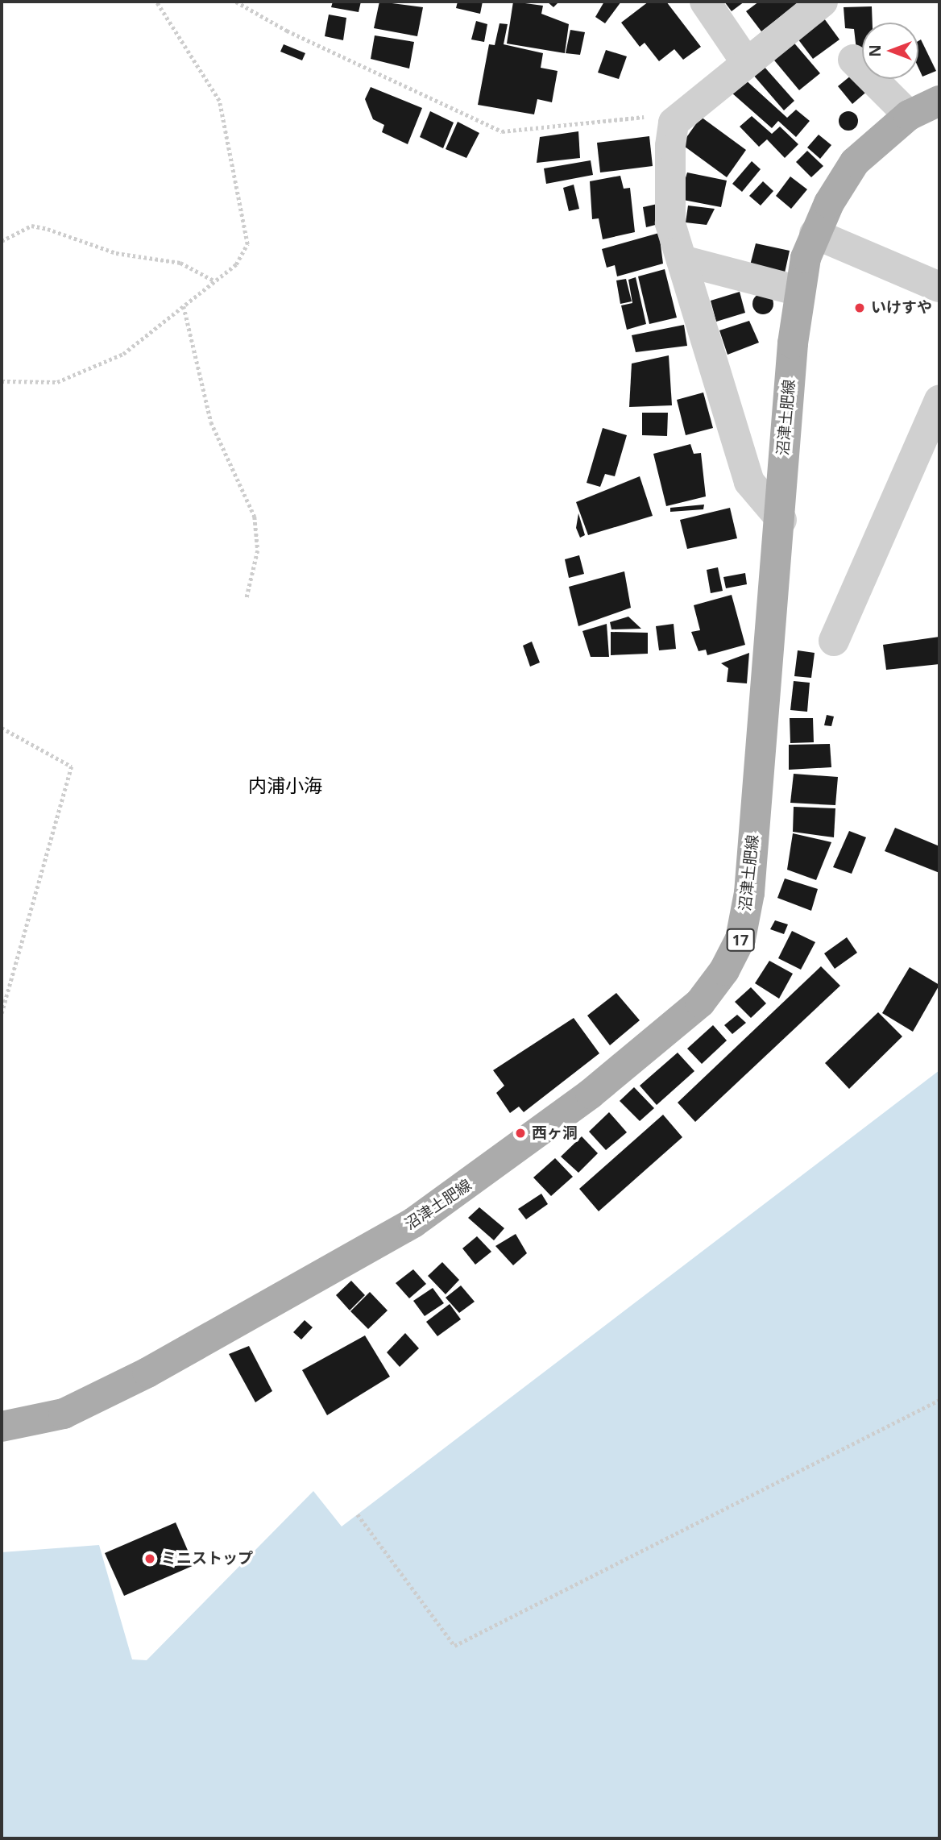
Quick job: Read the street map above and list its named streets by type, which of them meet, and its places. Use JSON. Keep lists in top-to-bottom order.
{
  "streets": {
    "main road": ["沼津土肥線", "17"]
  },
  "districts": ["内浦小海"],
  "places": ["いけすや", "西ヶ洞", "ミニストップ"],
  "north": "left"
}
